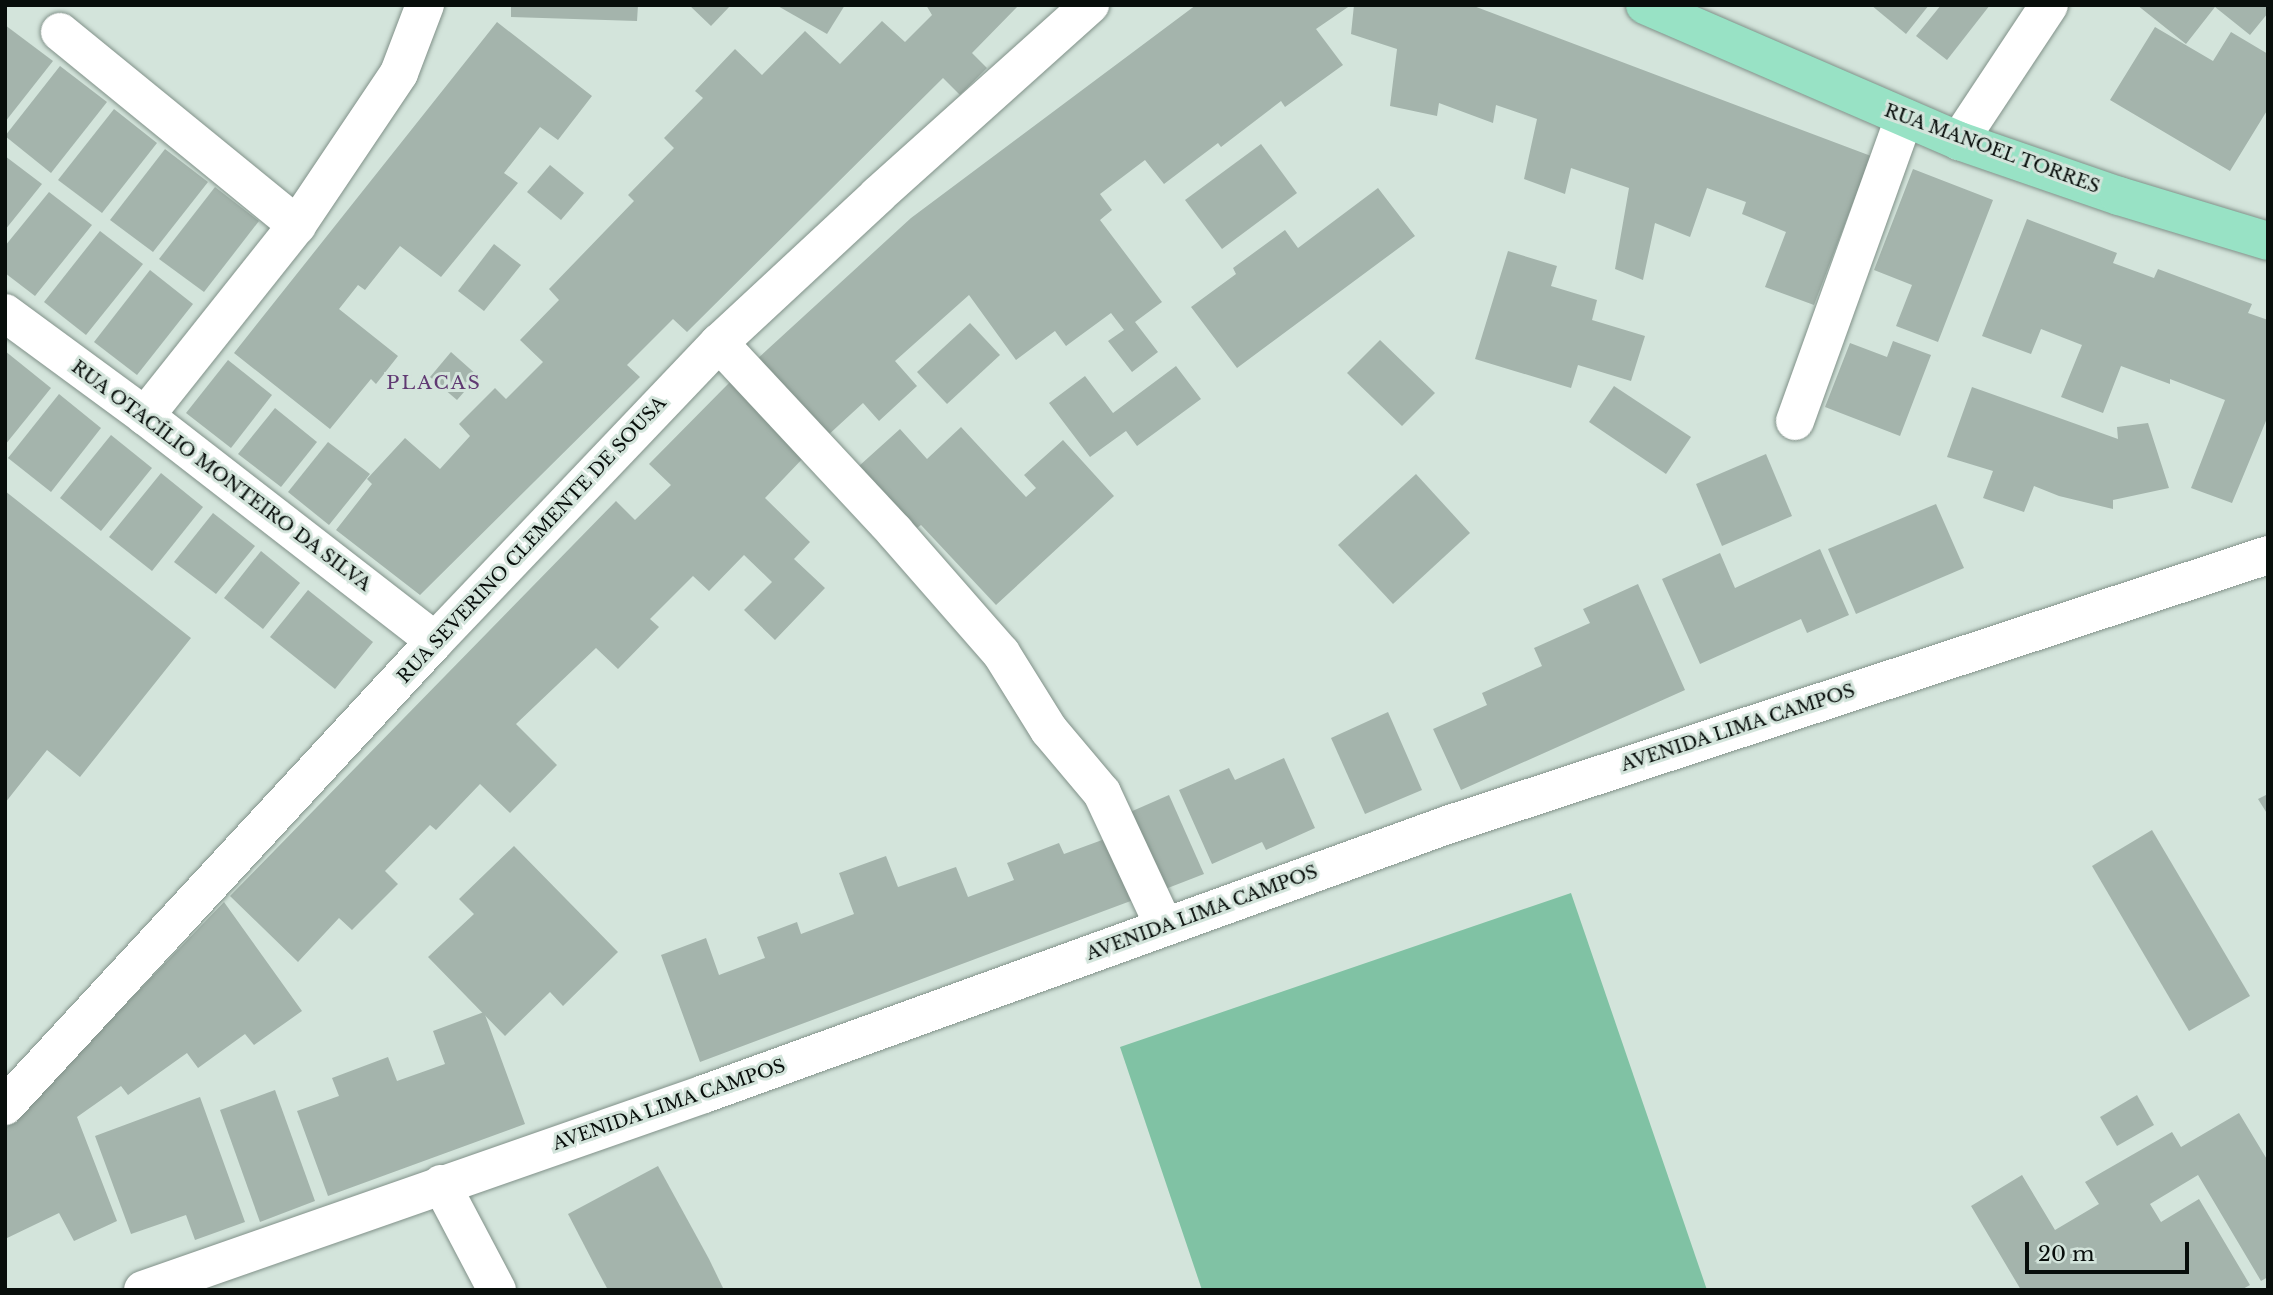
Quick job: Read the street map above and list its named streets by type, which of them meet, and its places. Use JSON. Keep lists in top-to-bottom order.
{
  "streets": {
    "main road": ["RUA MANOEL TORRES"],
    "street": ["RUA OTACÍLIO MONTEIRO DA SILVA", "RUA SEVERINO CLEMENTE DE SOUSA", "AVENIDA LIMA CAMPOS"]
  },
  "crossings": [
    ["RUA OTACÍLIO MONTEIRO DA SILVA", "RUA SEVERINO CLEMENTE DE SOUSA"]
  ],
  "districts": ["PLACAS"],
  "scale_bar": "20 m"
}
